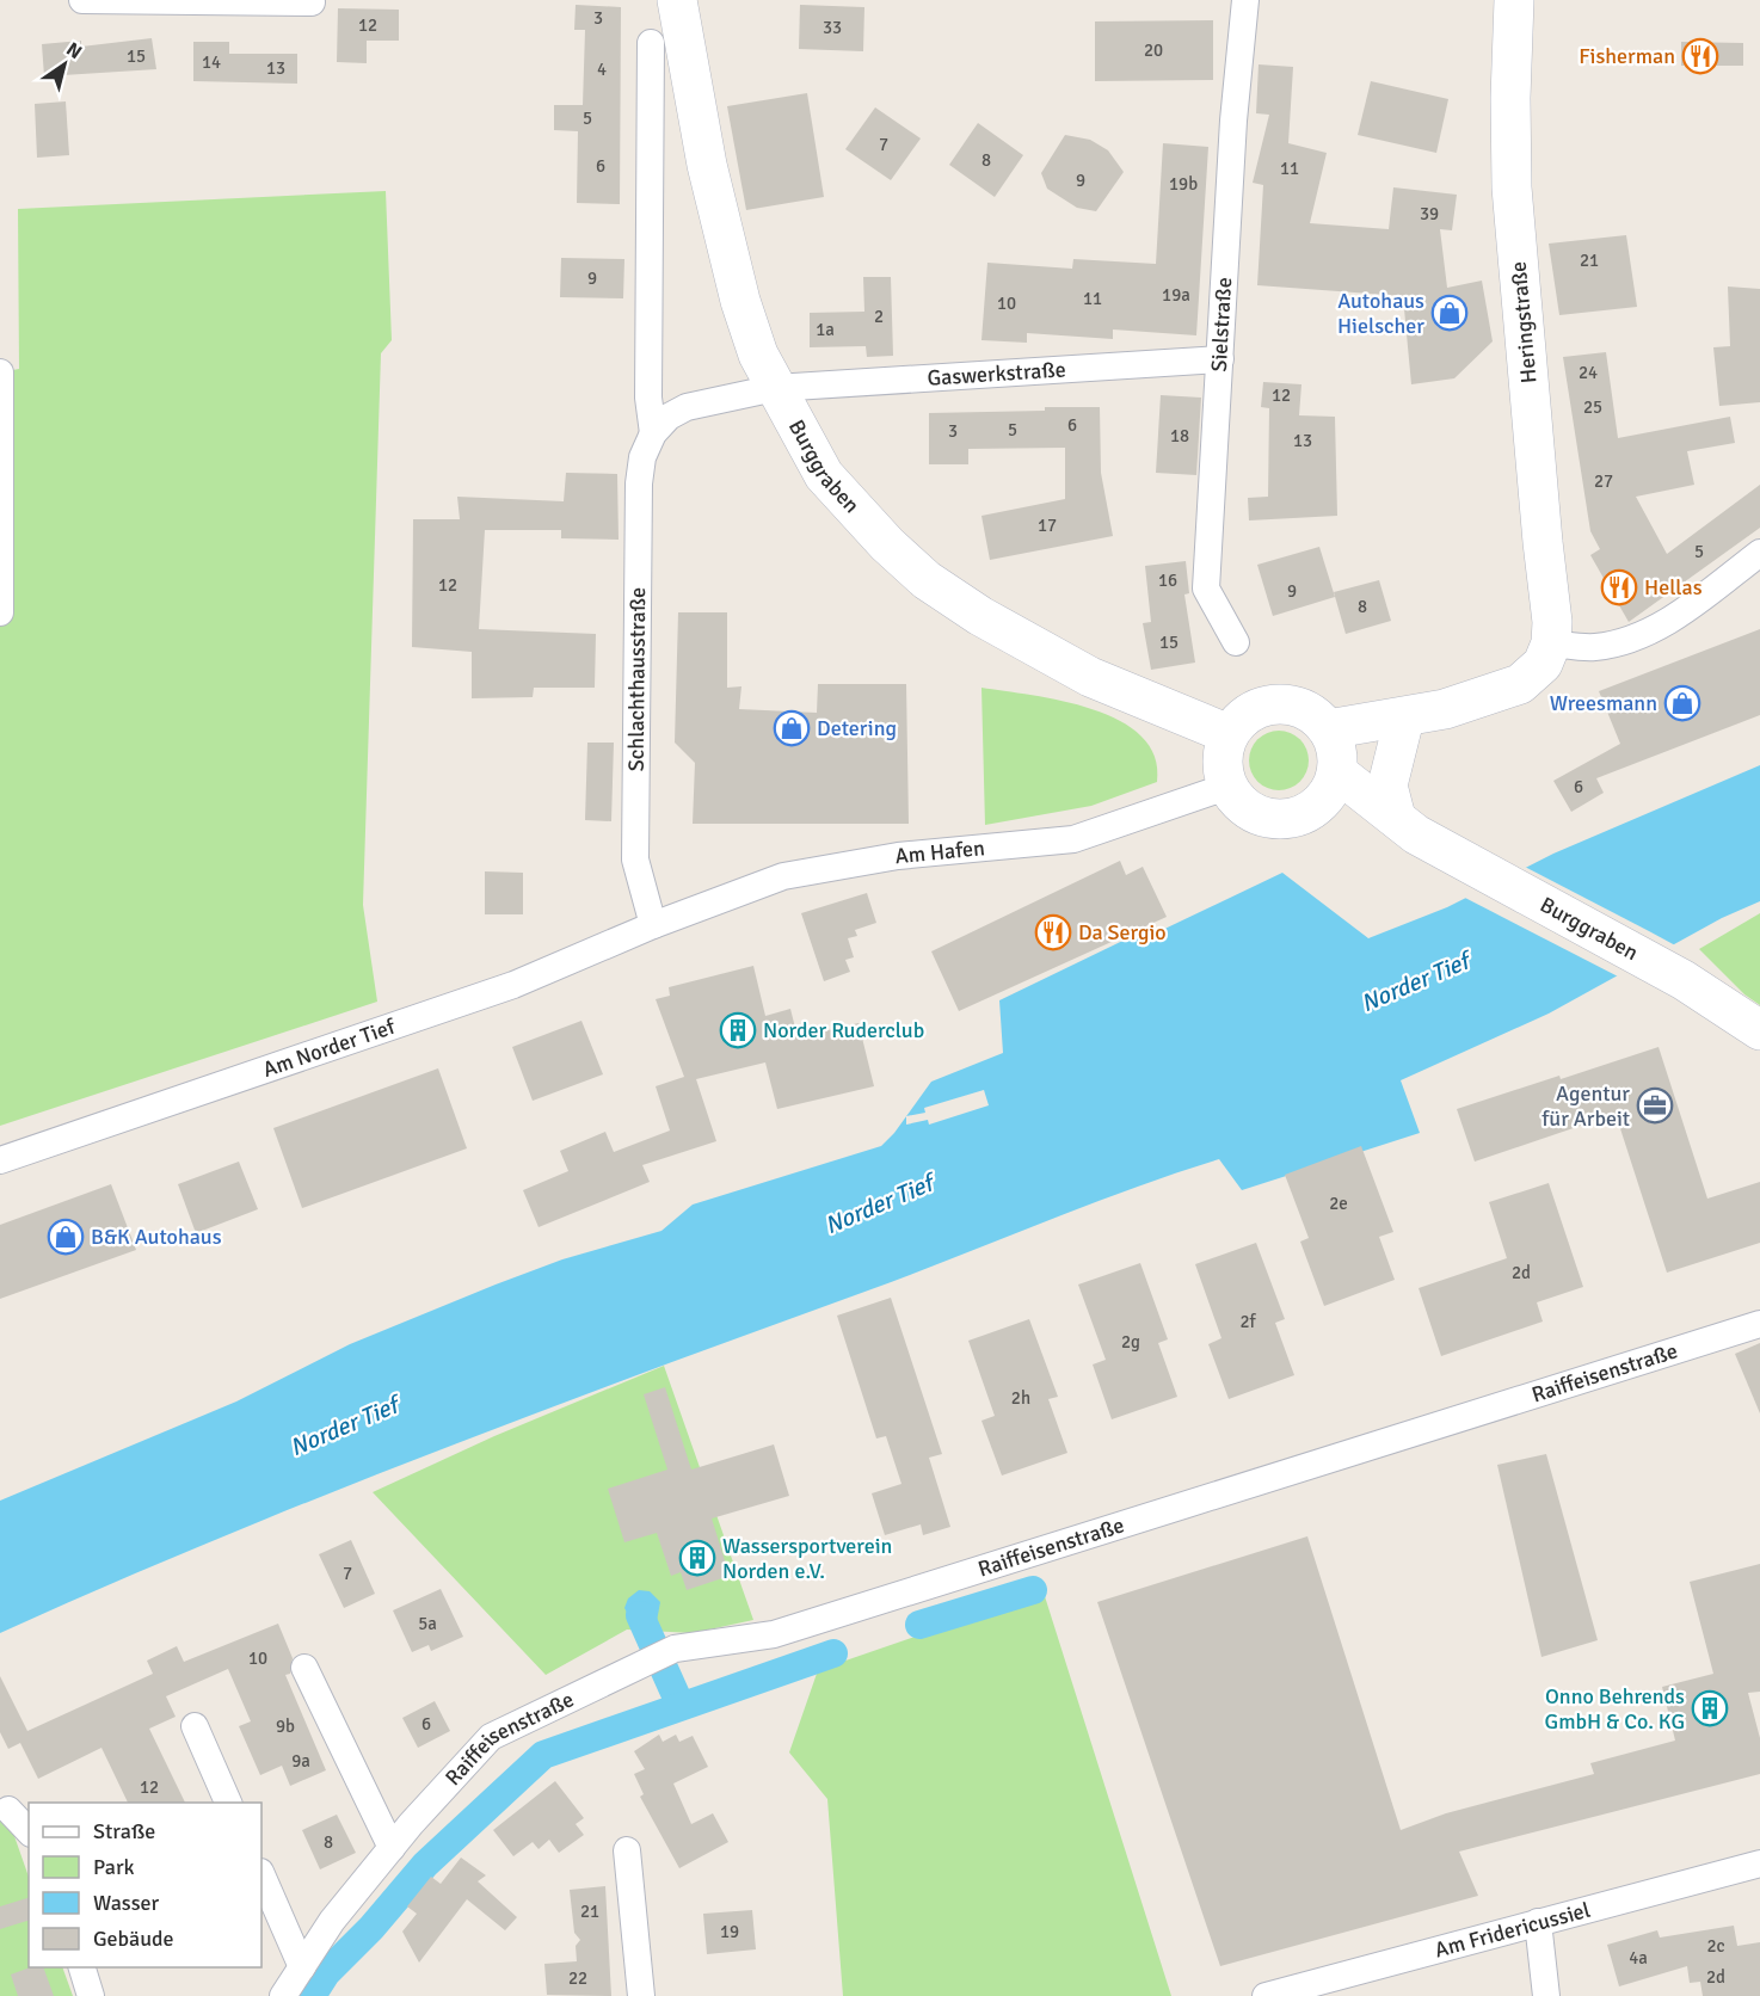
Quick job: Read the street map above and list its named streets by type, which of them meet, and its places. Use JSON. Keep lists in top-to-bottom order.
{
  "streets": {
    "main road": ["Heringstraße", "Burggraben"],
    "street": [
      "Sielstraße",
      "Gaswerkstraße",
      "Schlachthausstraße",
      "Am Hafen",
      "Am Norder Tief",
      "Raiffeisenstraße",
      "Am Fridericussiel"
    ]
  },
  "crossings": [
    ["Sielstraße", "Gaswerkstraße"],
    ["Gaswerkstraße", "Burggraben"],
    ["Burggraben", "Am Hafen"],
    ["Schlachthausstraße", "Am Hafen"],
    ["Schlachthausstraße", "Am Norder Tief"],
    ["Am Hafen", "Am Norder Tief"]
  ],
  "water": ["Norder Tief"],
  "places": {
    "restaurant": ["Fisherman", "Hellas", "Da Sergio"],
    "shop": [
      "Autohaus Hielscher",
      "Wreesmann",
      "Detering",
      "B&K Autohaus"
    ],
    "building": ["Norder Ruderclub", "Wassersportverein Norden e.V.", "Onno Behrends GmbH & Co. KG"],
    "office": ["Agentur für Arbeit"]
  },
  "house_numbers": [
    "3",
    "12",
    "33",
    "20",
    "15",
    "14",
    "13",
    "4",
    "5",
    "7",
    "8",
    "6",
    "11",
    "9",
    "19b",
    "39",
    "21",
    "9",
    "19a",
    "11",
    "10",
    "2",
    "1a",
    "24",
    "12",
    "25",
    "6",
    "5",
    "3",
    "18",
    "13",
    "27",
    "17",
    "5",
    "16",
    "12",
    "9",
    "8",
    "15",
    "6",
    "2e",
    "2d",
    "2f",
    "2g",
    "2h",
    "7",
    "5a",
    "10",
    "6",
    "9b",
    "9a",
    "12",
    "8",
    "21",
    "19",
    "2c",
    "4a",
    "2d",
    "22"
  ],
  "legend": [
    "Straße",
    "Park",
    "Wasser",
    "Gebäude"
  ],
  "north": "top right"
}
